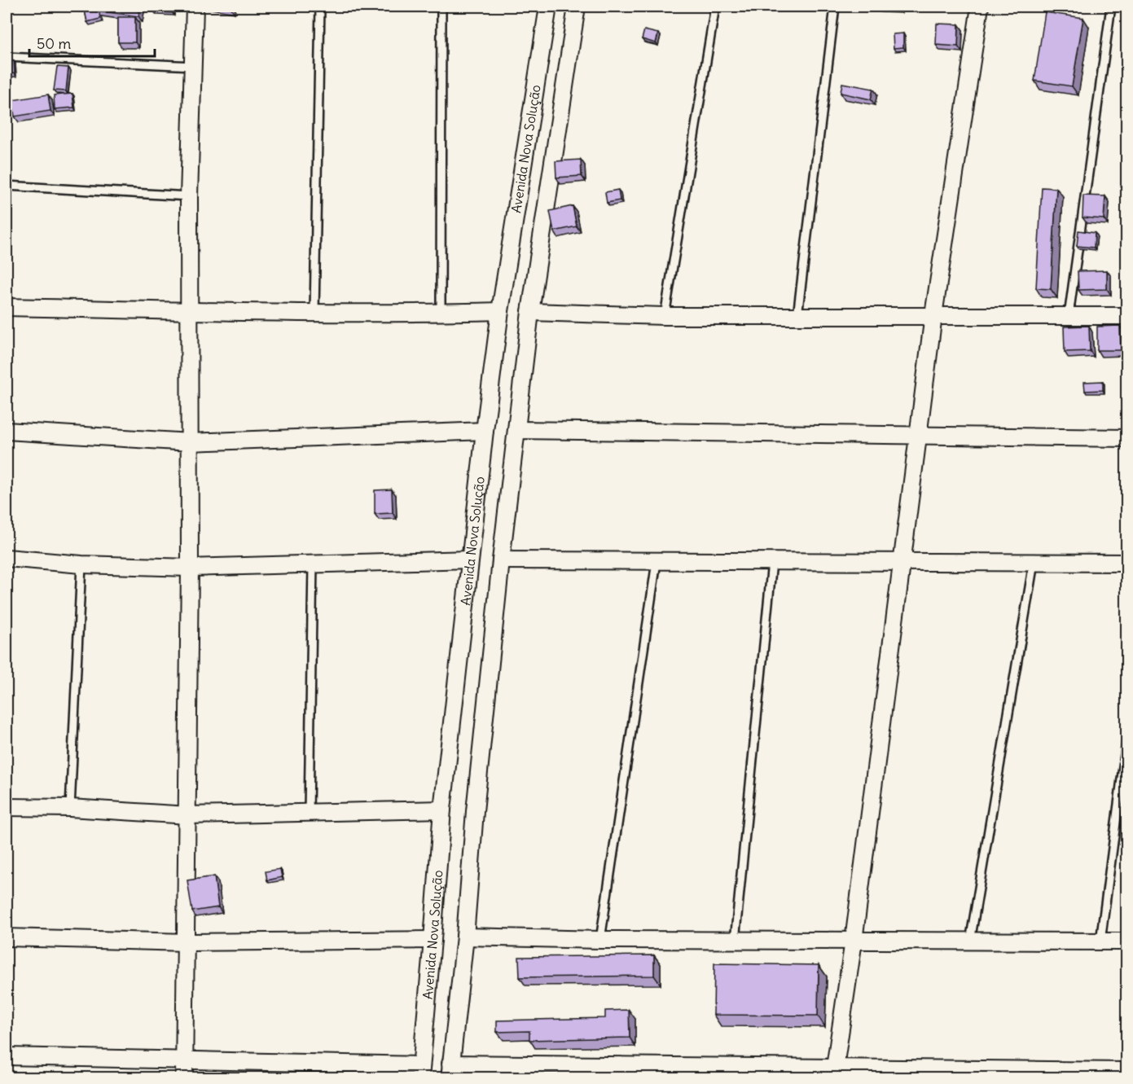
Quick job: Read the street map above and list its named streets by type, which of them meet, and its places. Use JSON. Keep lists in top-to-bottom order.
{
  "streets": {
    "street": ["Avenida Nova Solução"]
  },
  "scale_bar": "50 m"
}
